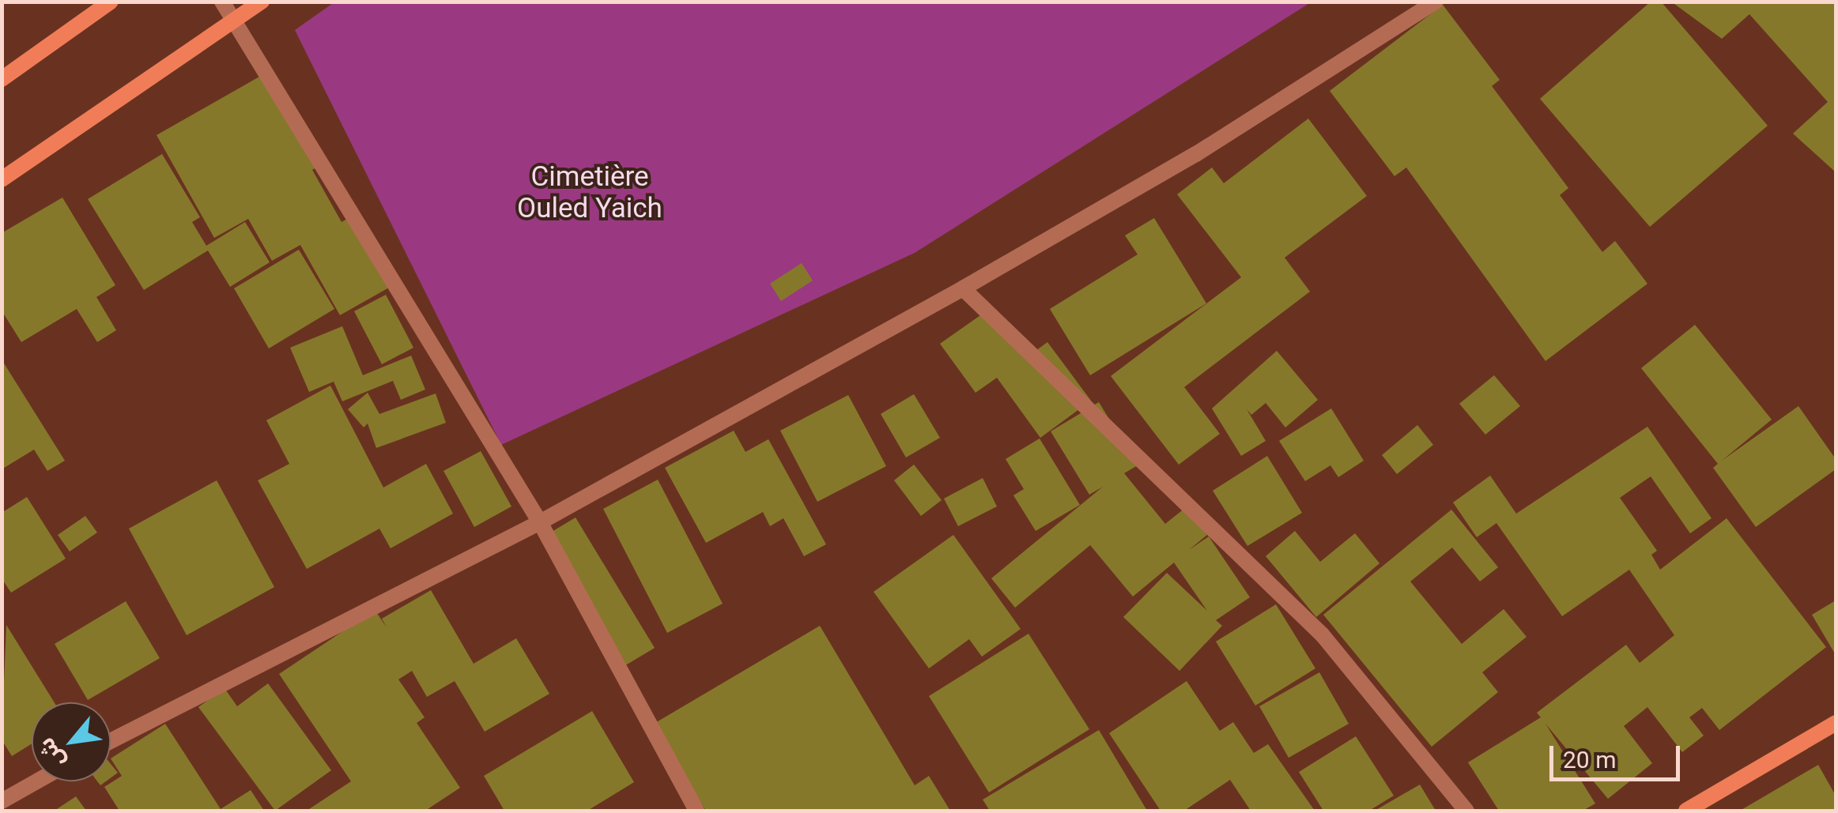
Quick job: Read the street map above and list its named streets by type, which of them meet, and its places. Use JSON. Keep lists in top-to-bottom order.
{
  "parks": ["Cimetière Ouled Yaich"],
  "scale_bar": "20 m",
  "north": "bottom left"
}
